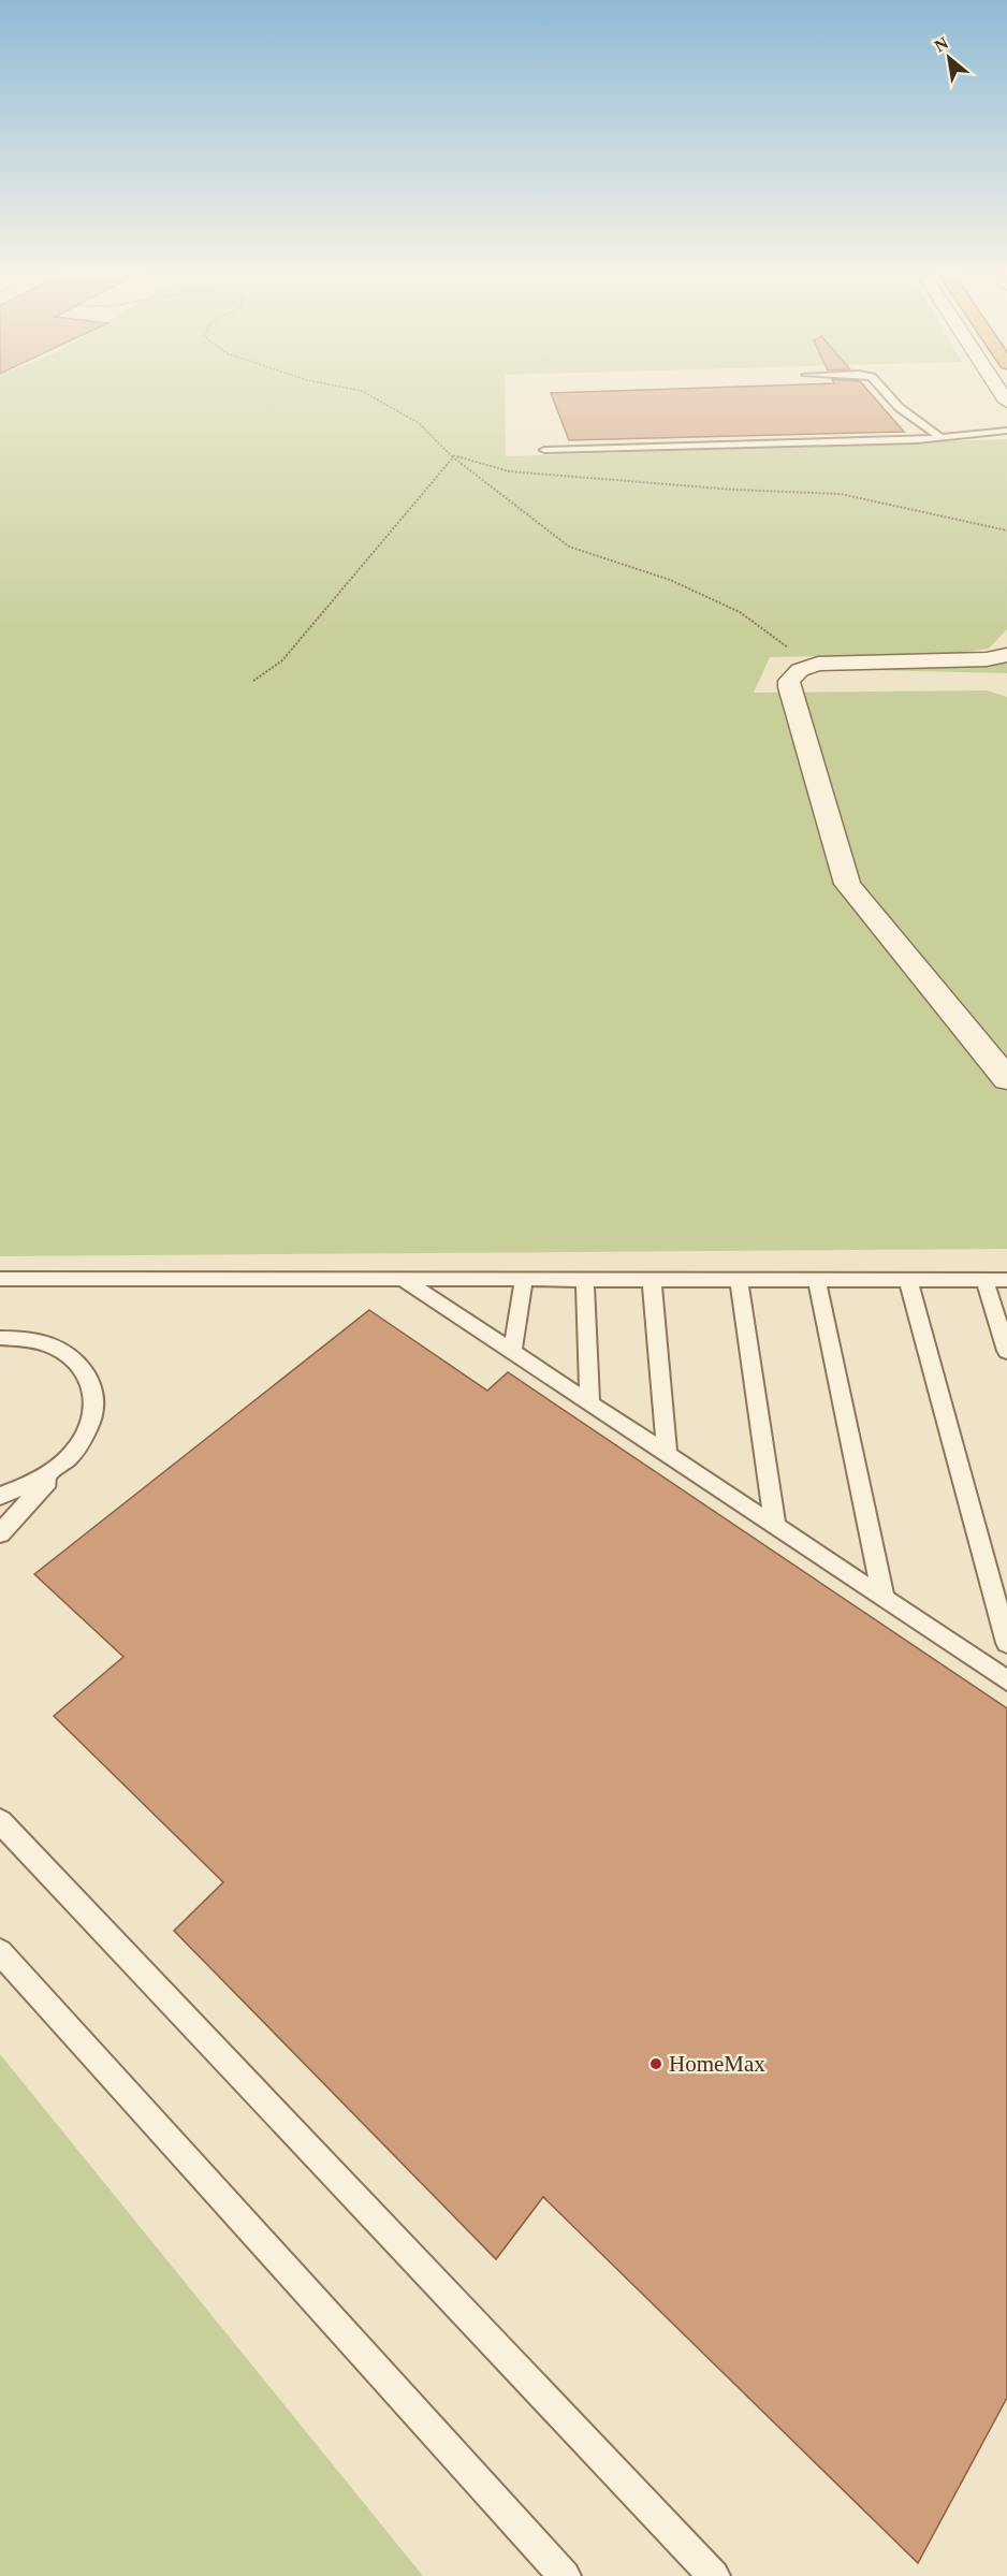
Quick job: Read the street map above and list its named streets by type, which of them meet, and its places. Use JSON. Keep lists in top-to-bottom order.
{
  "places": ["HomeMax"],
  "north": "top left"
}
